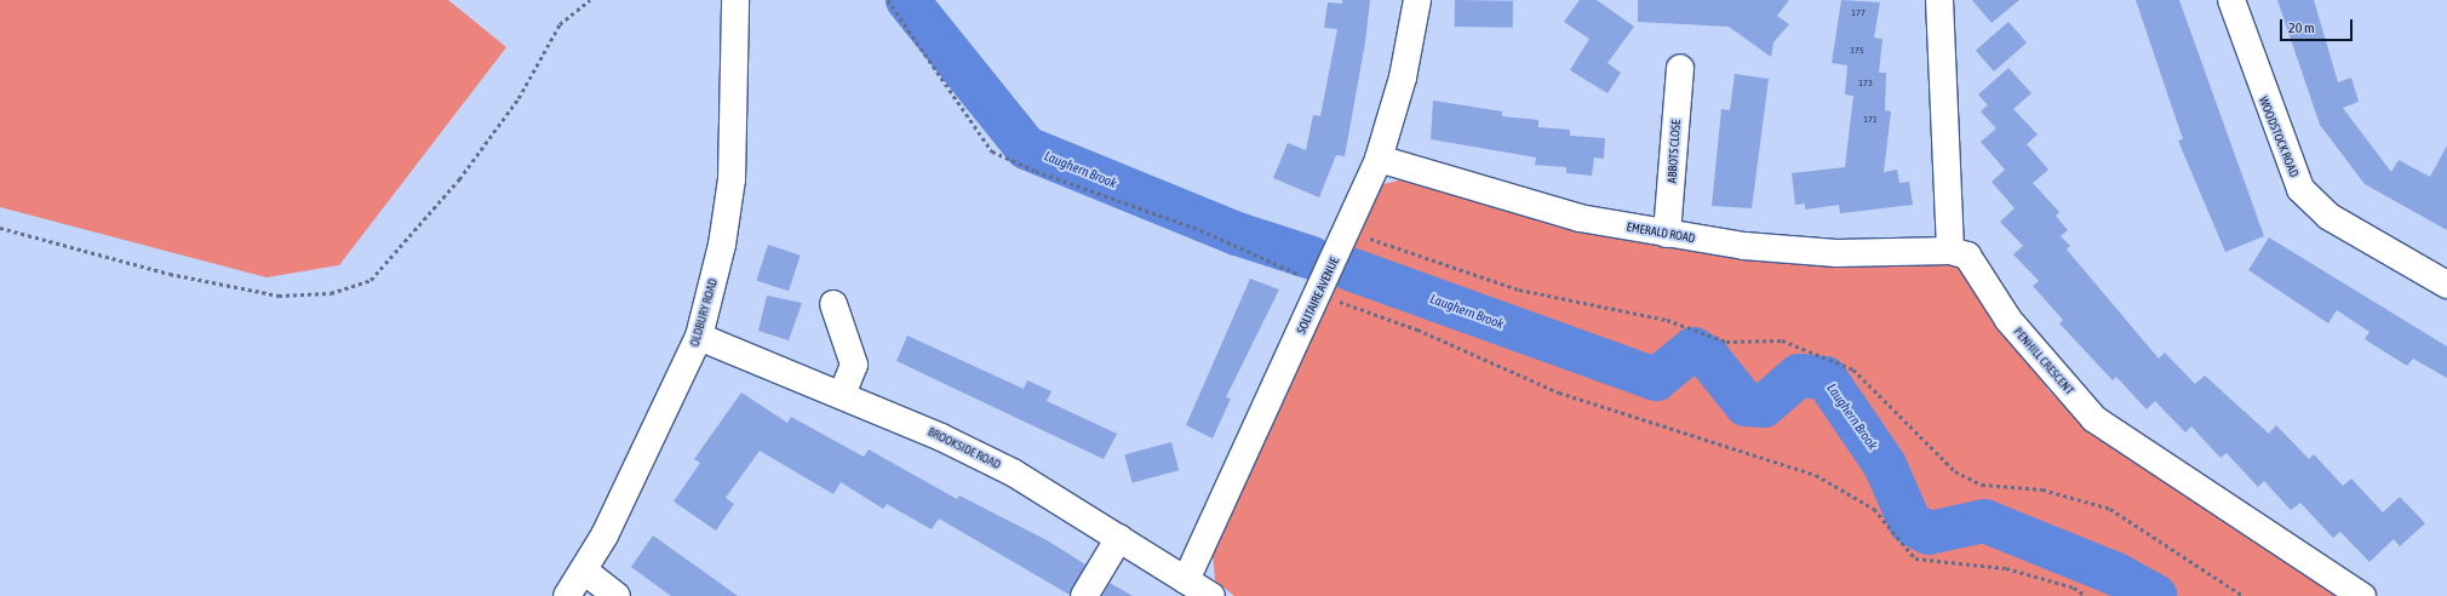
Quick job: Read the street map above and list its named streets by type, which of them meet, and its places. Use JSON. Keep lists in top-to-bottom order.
{
  "streets": {
    "street": [
      "WOODSTOCK ROAD",
      "ABBOTS CLOSE",
      "EMERALD ROAD",
      "SOLITAIRE AVENUE",
      "OLDBURY ROAD",
      "PENHILL CRESCENT",
      "BROOKSIDE ROAD"
    ]
  },
  "crossings": [
    ["ABBOTS CLOSE", "EMERALD ROAD"],
    ["EMERALD ROAD", "SOLITAIRE AVENUE"],
    ["EMERALD ROAD", "PENHILL CRESCENT"],
    ["SOLITAIRE AVENUE", "BROOKSIDE ROAD"],
    ["OLDBURY ROAD", "BROOKSIDE ROAD"]
  ],
  "water": ["Laughern Brook"],
  "house_numbers": [
    "177",
    "175",
    "173",
    "171"
  ],
  "scale_bar": "20 m"
}
